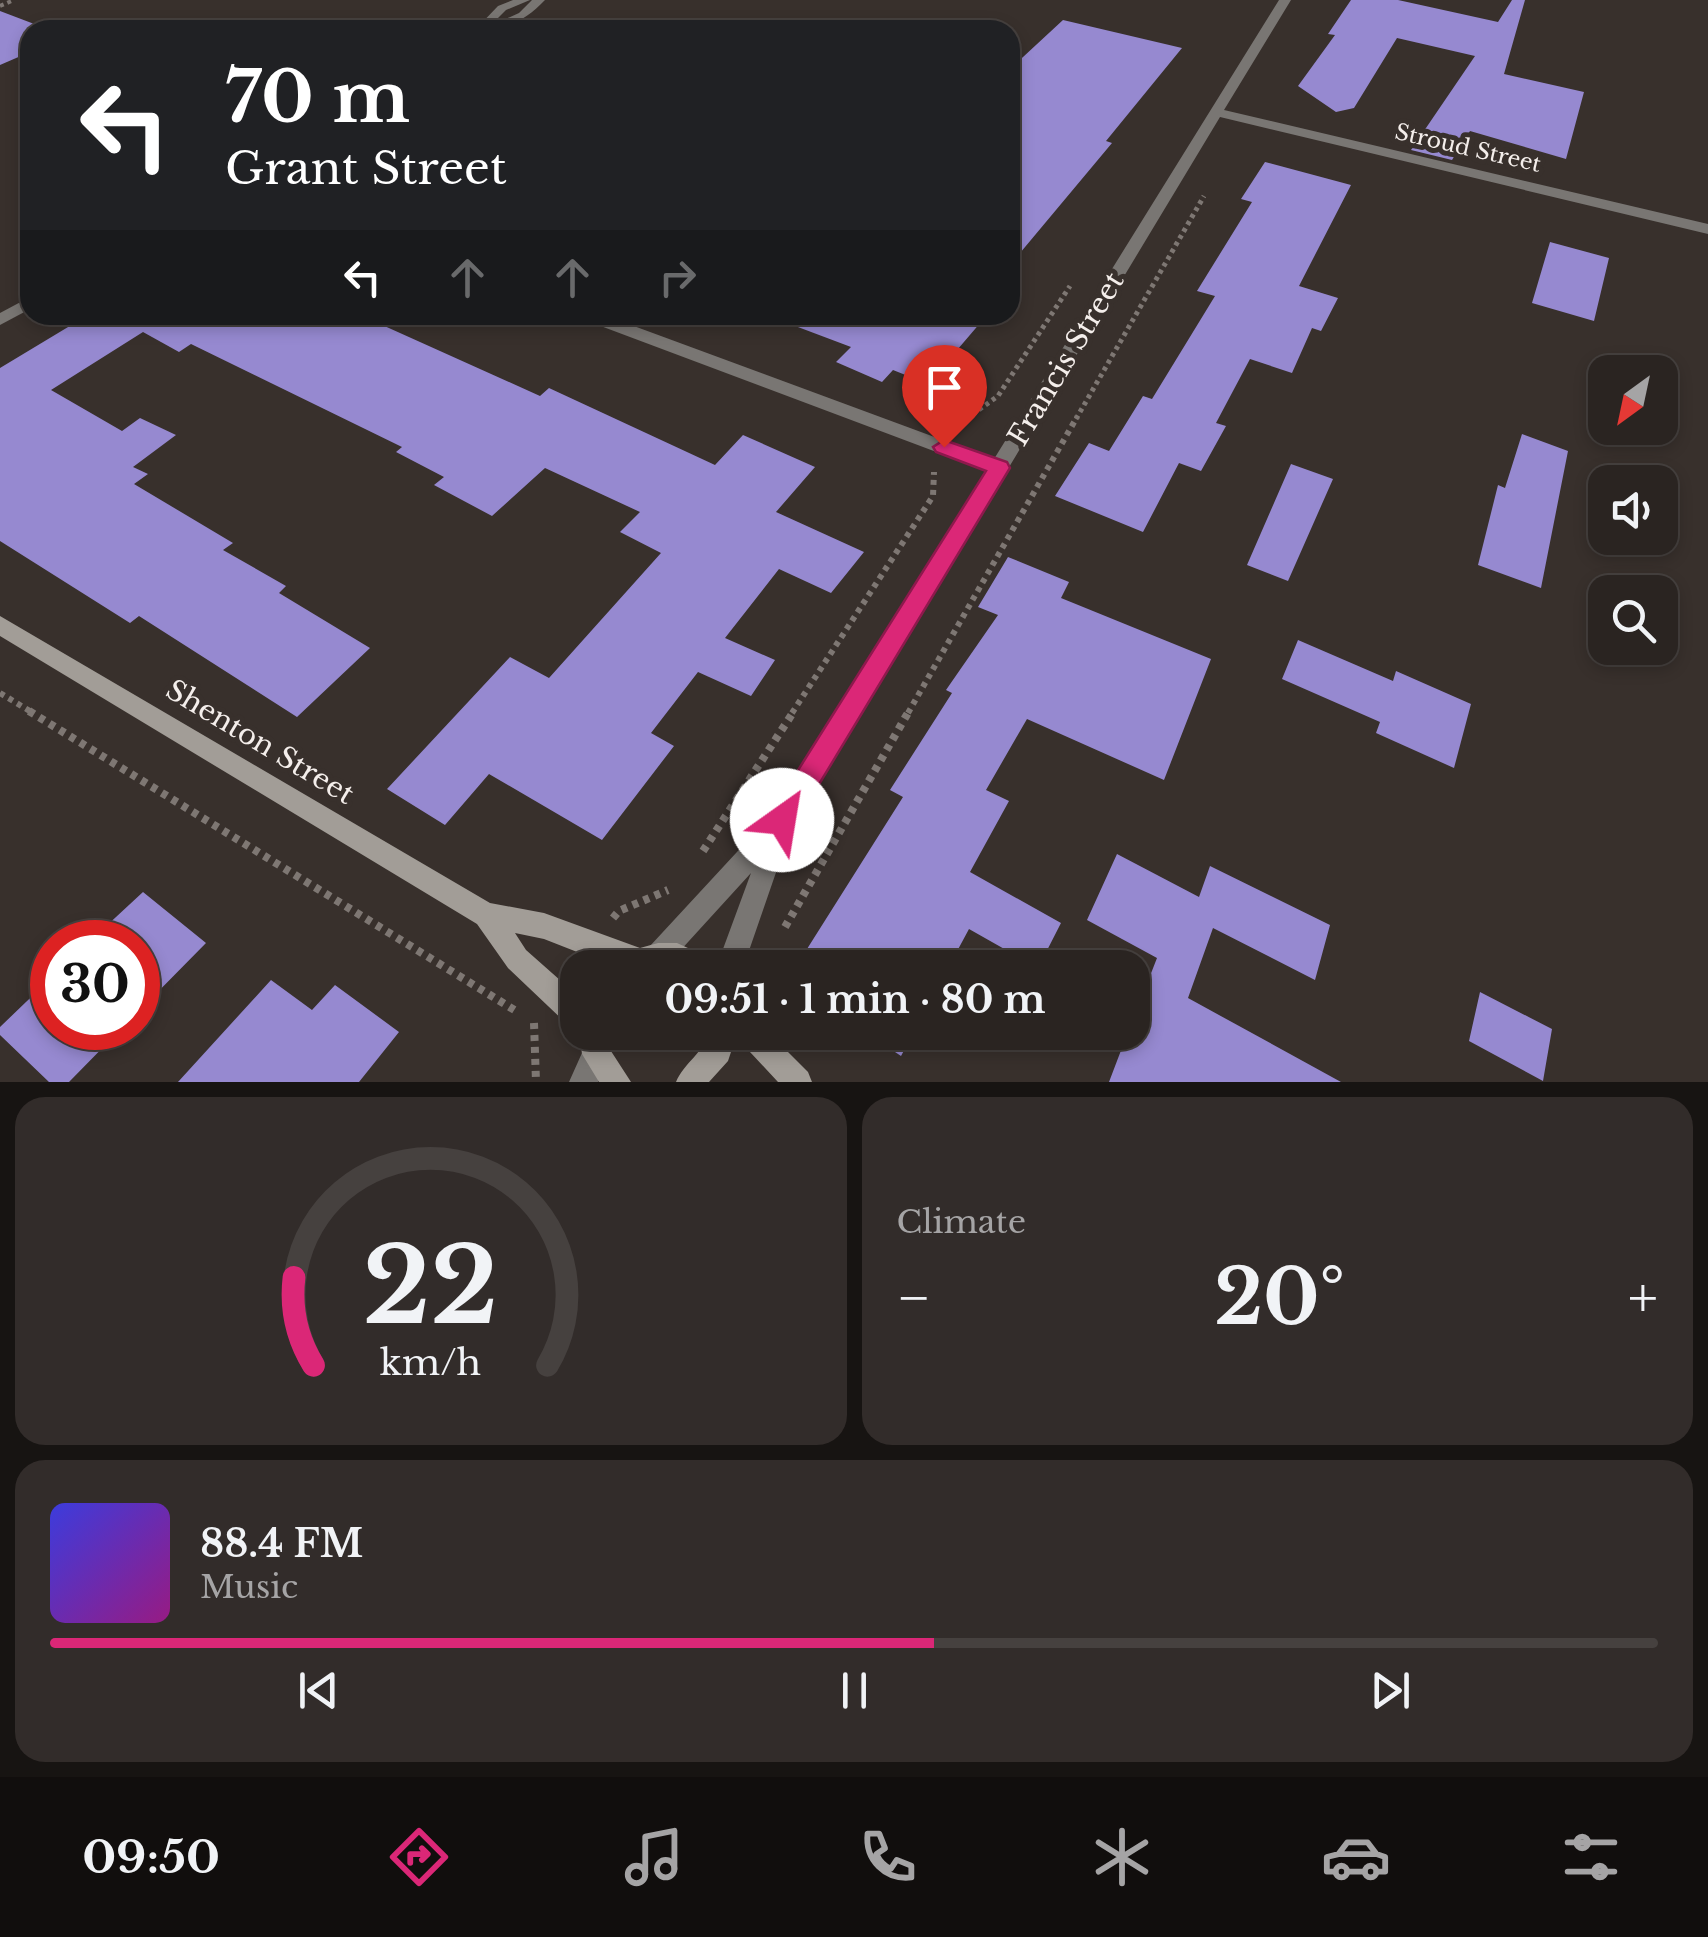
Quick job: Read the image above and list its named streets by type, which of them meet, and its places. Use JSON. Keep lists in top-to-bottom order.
{
  "streets": {
    "main road": ["Shenton Street"],
    "street": ["Stroud Street", "Francis Street"]
  },
  "crossings": [
    ["Stroud Street", "Francis Street"]
  ],
  "north": "bottom left",
  "page": {
    "turn": ["70 m", "Grant Street"],
    "limit": "30",
    "trip": "09:51 · 1 min · 80 m",
    "tile": "Climate",
    "heat": ["−", "20°", "+"],
    "song": ["88.4 FM", "Music"],
    "tabs": "09:50",
    "gauge": ["22", "km/h"]
  }
}
